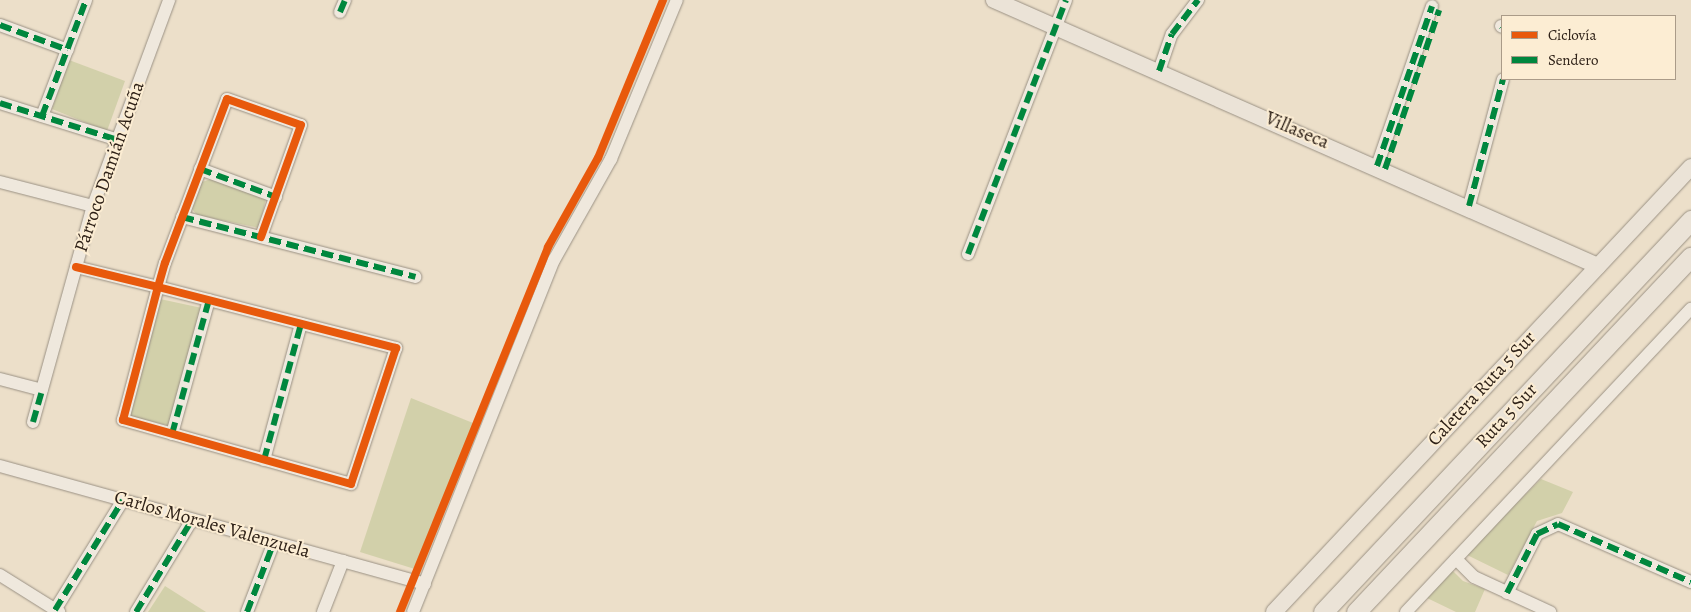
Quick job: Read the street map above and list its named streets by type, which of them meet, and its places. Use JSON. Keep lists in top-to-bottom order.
{
  "streets": {
    "highway": ["Ruta 5 Sur"],
    "main road": ["Villaseca", "Caletera Ruta 5 Sur"],
    "street": ["Párroco Damián Acuña", "Carlos Morales Valenzuela"]
  },
  "crossings": [
    ["Villaseca", "Caletera Ruta 5 Sur"]
  ],
  "legend": ["Ciclovía", "Sendero"]
}
